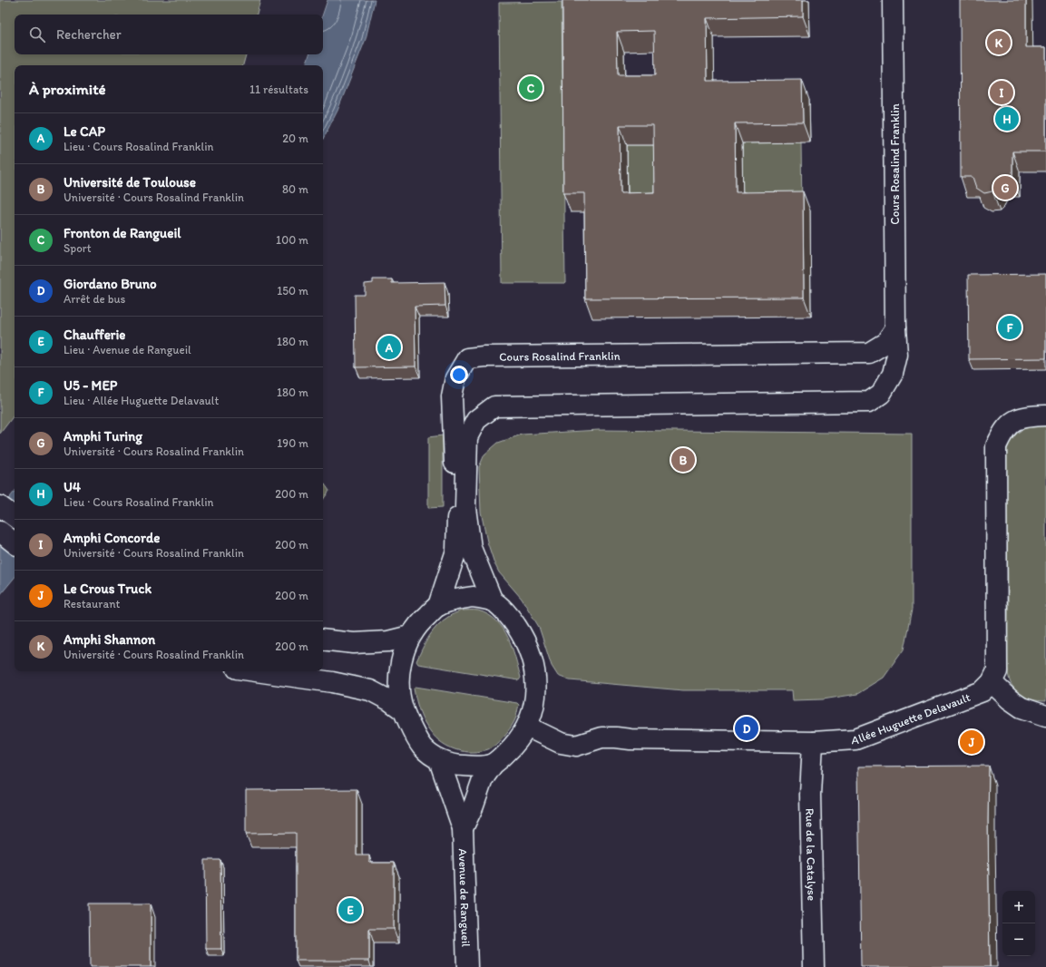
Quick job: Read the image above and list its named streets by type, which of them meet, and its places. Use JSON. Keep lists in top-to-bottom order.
{
  "streets": {
    "street": [
      "Cours Rosalind Franklin",
      "Allée Huguette Delavault",
      "Rue de la Catalyse",
      "Avenue de Rangueil"
    ]
  },
  "crossings": [
    ["Cours Rosalind Franklin", "Avenue de Rangueil"],
    ["Allée Huguette Delavault", "Rue de la Catalyse"],
    ["Allée Huguette Delavault", "Avenue de Rangueil"]
  ],
  "page": {
    "search": "Rechercher",
    "pins": [
      "K",
      "C",
      "I",
      "H",
      "G",
      "F",
      "A",
      "B",
      "D",
      "J",
      "E"
    ],
    "heading": ["À proximité", "11 résultats"],
    "list": [
      {
        "mark": "A",
        "name": "Le CAP",
        "note": "Lieu · Cours Rosalind Franklin",
        "value": "20 m"
      },
      {
        "mark": "B",
        "name": "Université de Toulouse",
        "note": "Université · Cours Rosalind Franklin",
        "value": "80 m"
      },
      {
        "mark": "C",
        "name": "Fronton de Rangueil",
        "note": "Sport",
        "value": "100 m"
      },
      {
        "mark": "D",
        "name": "Giordano Bruno",
        "note": "Arrêt de bus",
        "value": "150 m"
      },
      {
        "mark": "E",
        "name": "Chaufferie",
        "note": "Lieu · Avenue de Rangueil",
        "value": "180 m"
      },
      {
        "mark": "F",
        "name": "U5 - MEP",
        "note": "Lieu · Allée Huguette Delavault",
        "value": "180 m"
      },
      {
        "mark": "G",
        "name": "Amphi Turing",
        "note": "Université · Cours Rosalind Franklin",
        "value": "190 m"
      },
      {
        "mark": "H",
        "name": "U4",
        "note": "Lieu · Cours Rosalind Franklin",
        "value": "200 m"
      },
      {
        "mark": "I",
        "name": "Amphi Concorde",
        "note": "Université · Cours Rosalind Franklin",
        "value": "200 m"
      },
      {
        "mark": "J",
        "name": "Le Crous Truck",
        "note": "Restaurant",
        "value": "200 m"
      },
      {
        "mark": "K",
        "name": "Amphi Shannon",
        "note": "Université · Cours Rosalind Franklin",
        "value": "200 m"
      }
    ],
    "map_buttons": ["+", "−"]
  }
}
